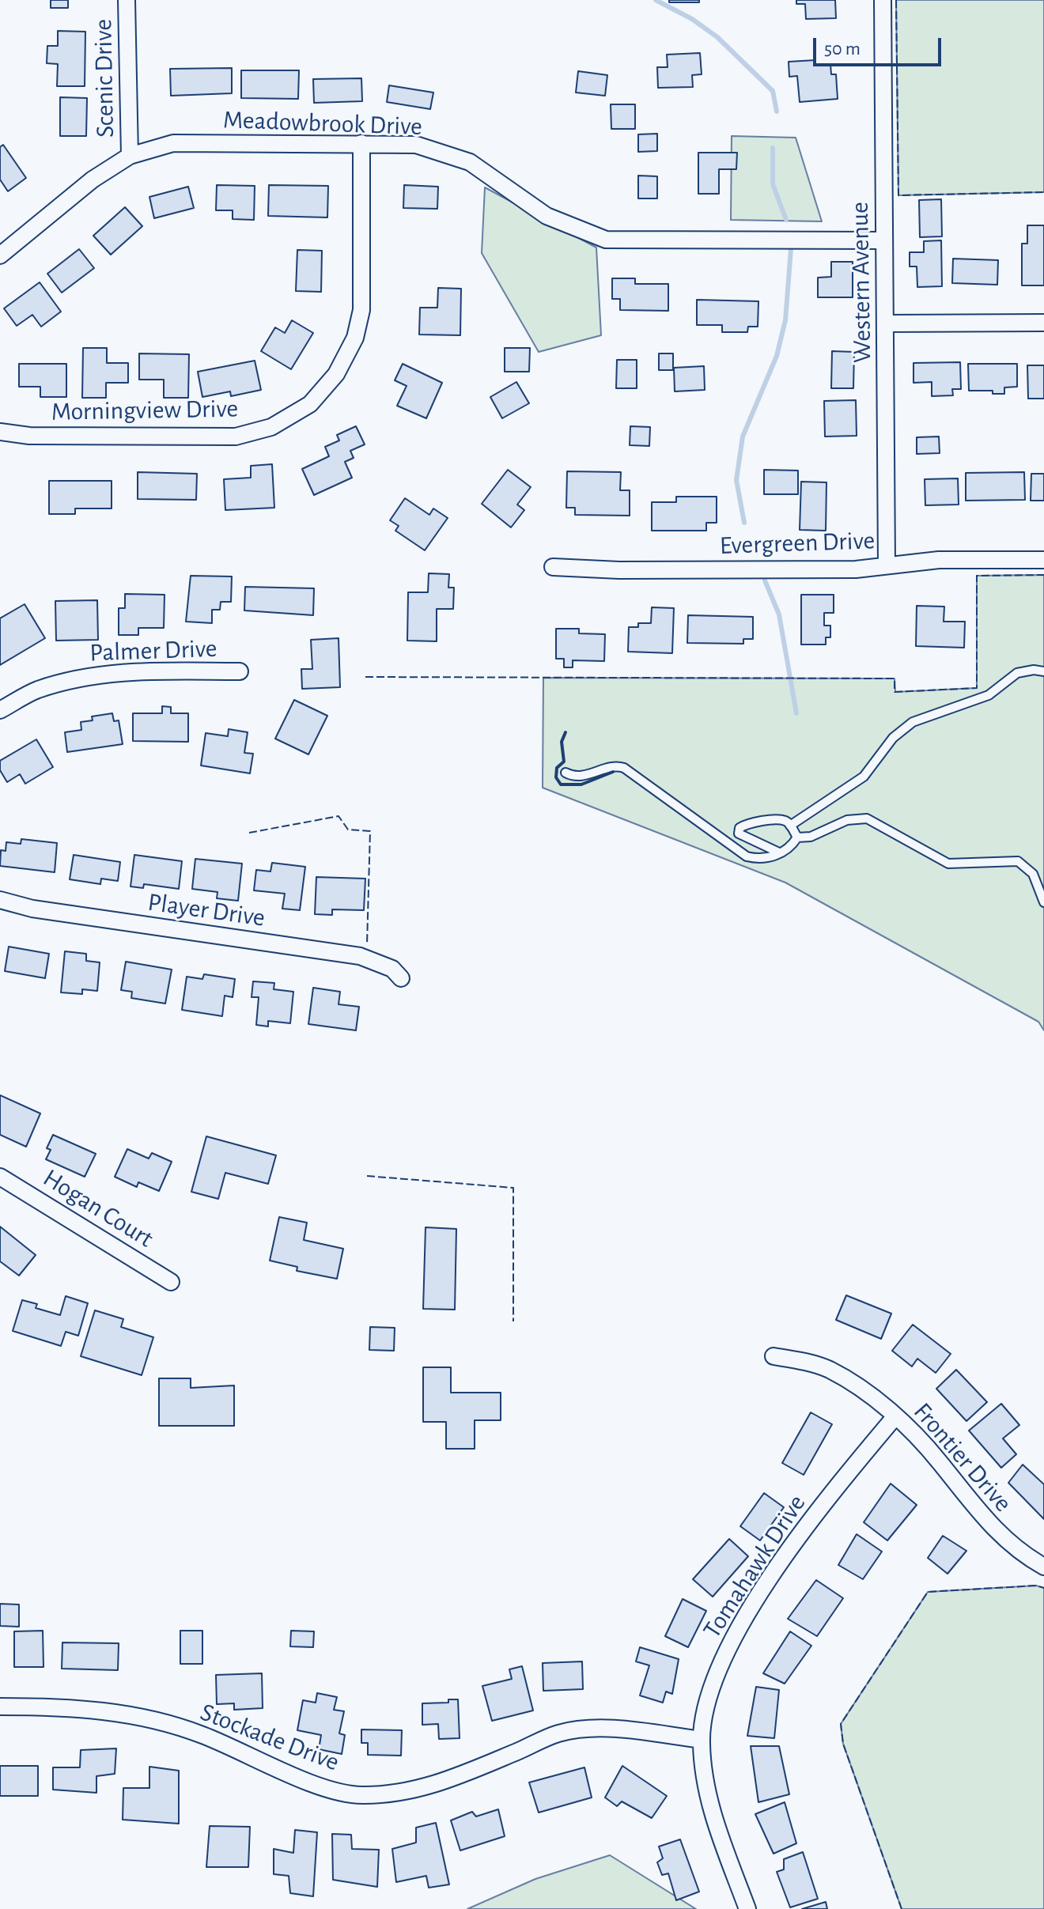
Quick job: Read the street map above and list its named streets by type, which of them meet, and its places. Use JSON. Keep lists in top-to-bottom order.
{
  "streets": {
    "street": [
      "Scenic Drive",
      "Meadowbrook Drive",
      "Western Avenue",
      "Morningview Drive",
      "Evergreen Drive",
      "Palmer Drive",
      "Player Drive",
      "Hogan Court",
      "Frontier Drive",
      "Tomahawk Drive",
      "Stockade Drive"
    ]
  },
  "crossings": [
    ["Scenic Drive", "Meadowbrook Drive"],
    ["Meadowbrook Drive", "Western Avenue"],
    ["Meadowbrook Drive", "Morningview Drive"],
    ["Western Avenue", "Evergreen Drive"],
    ["Frontier Drive", "Tomahawk Drive"],
    ["Tomahawk Drive", "Stockade Drive"]
  ],
  "scale_bar": "50 m"
}
